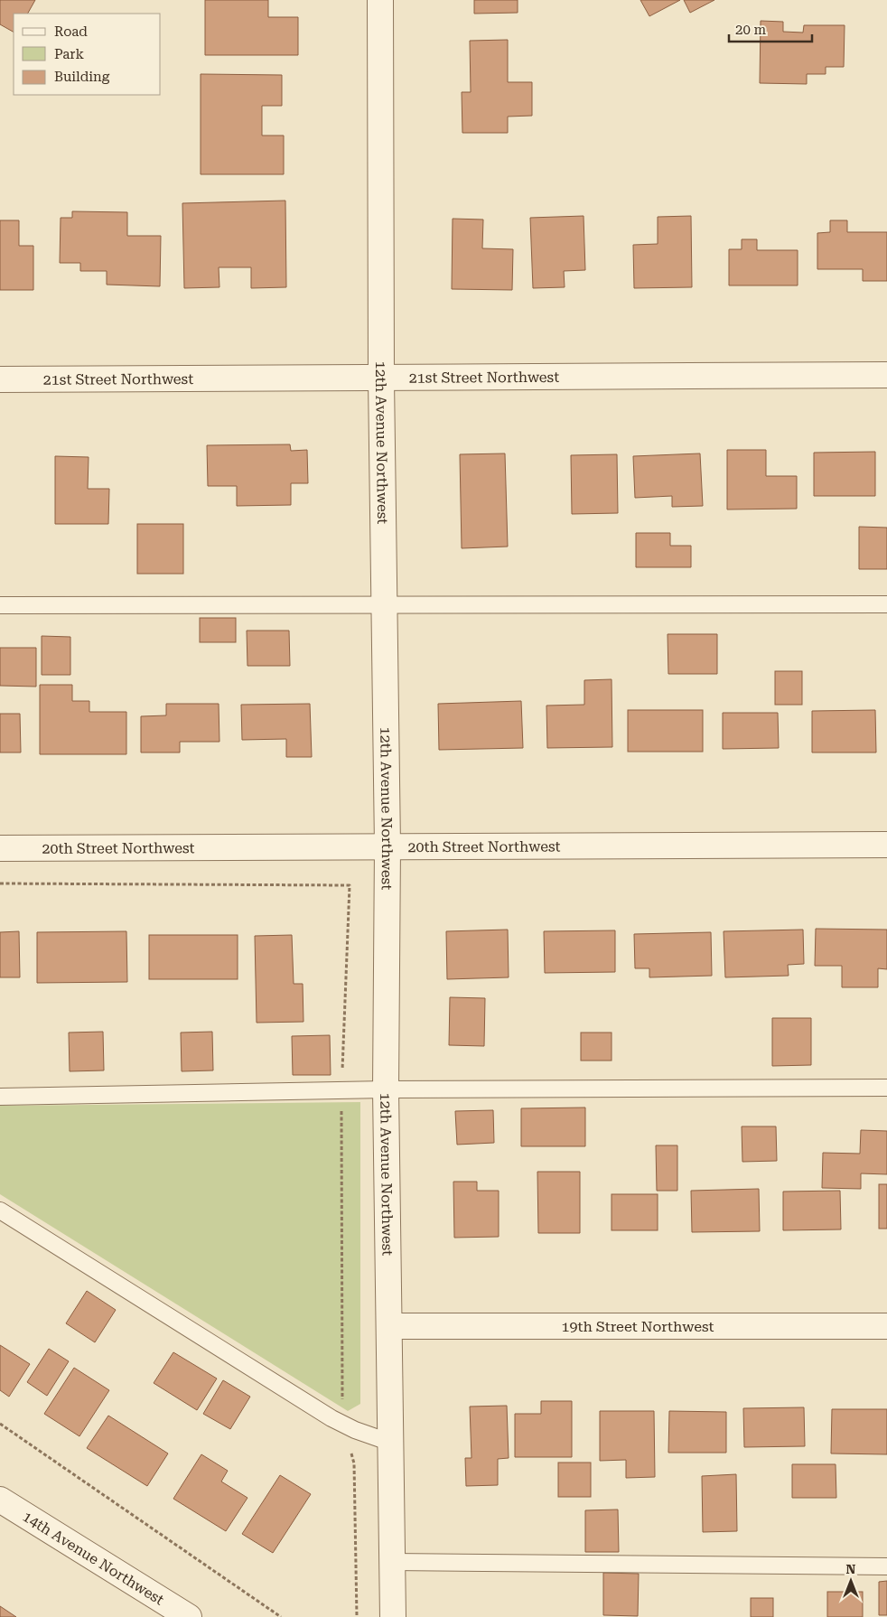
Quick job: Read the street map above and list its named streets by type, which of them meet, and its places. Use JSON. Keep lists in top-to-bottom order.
{
  "streets": {
    "street": [
      "21st Street Northwest",
      "12th Avenue Northwest",
      "20th Street Northwest",
      "19th Street Northwest",
      "14th Avenue Northwest"
    ]
  },
  "crossings": [
    ["21st Street Northwest", "12th Avenue Northwest"],
    ["12th Avenue Northwest", "20th Street Northwest"],
    ["12th Avenue Northwest", "19th Street Northwest"]
  ],
  "legend": ["Road", "Park", "Building"],
  "scale_bar": "20 m",
  "north": "top"
}
